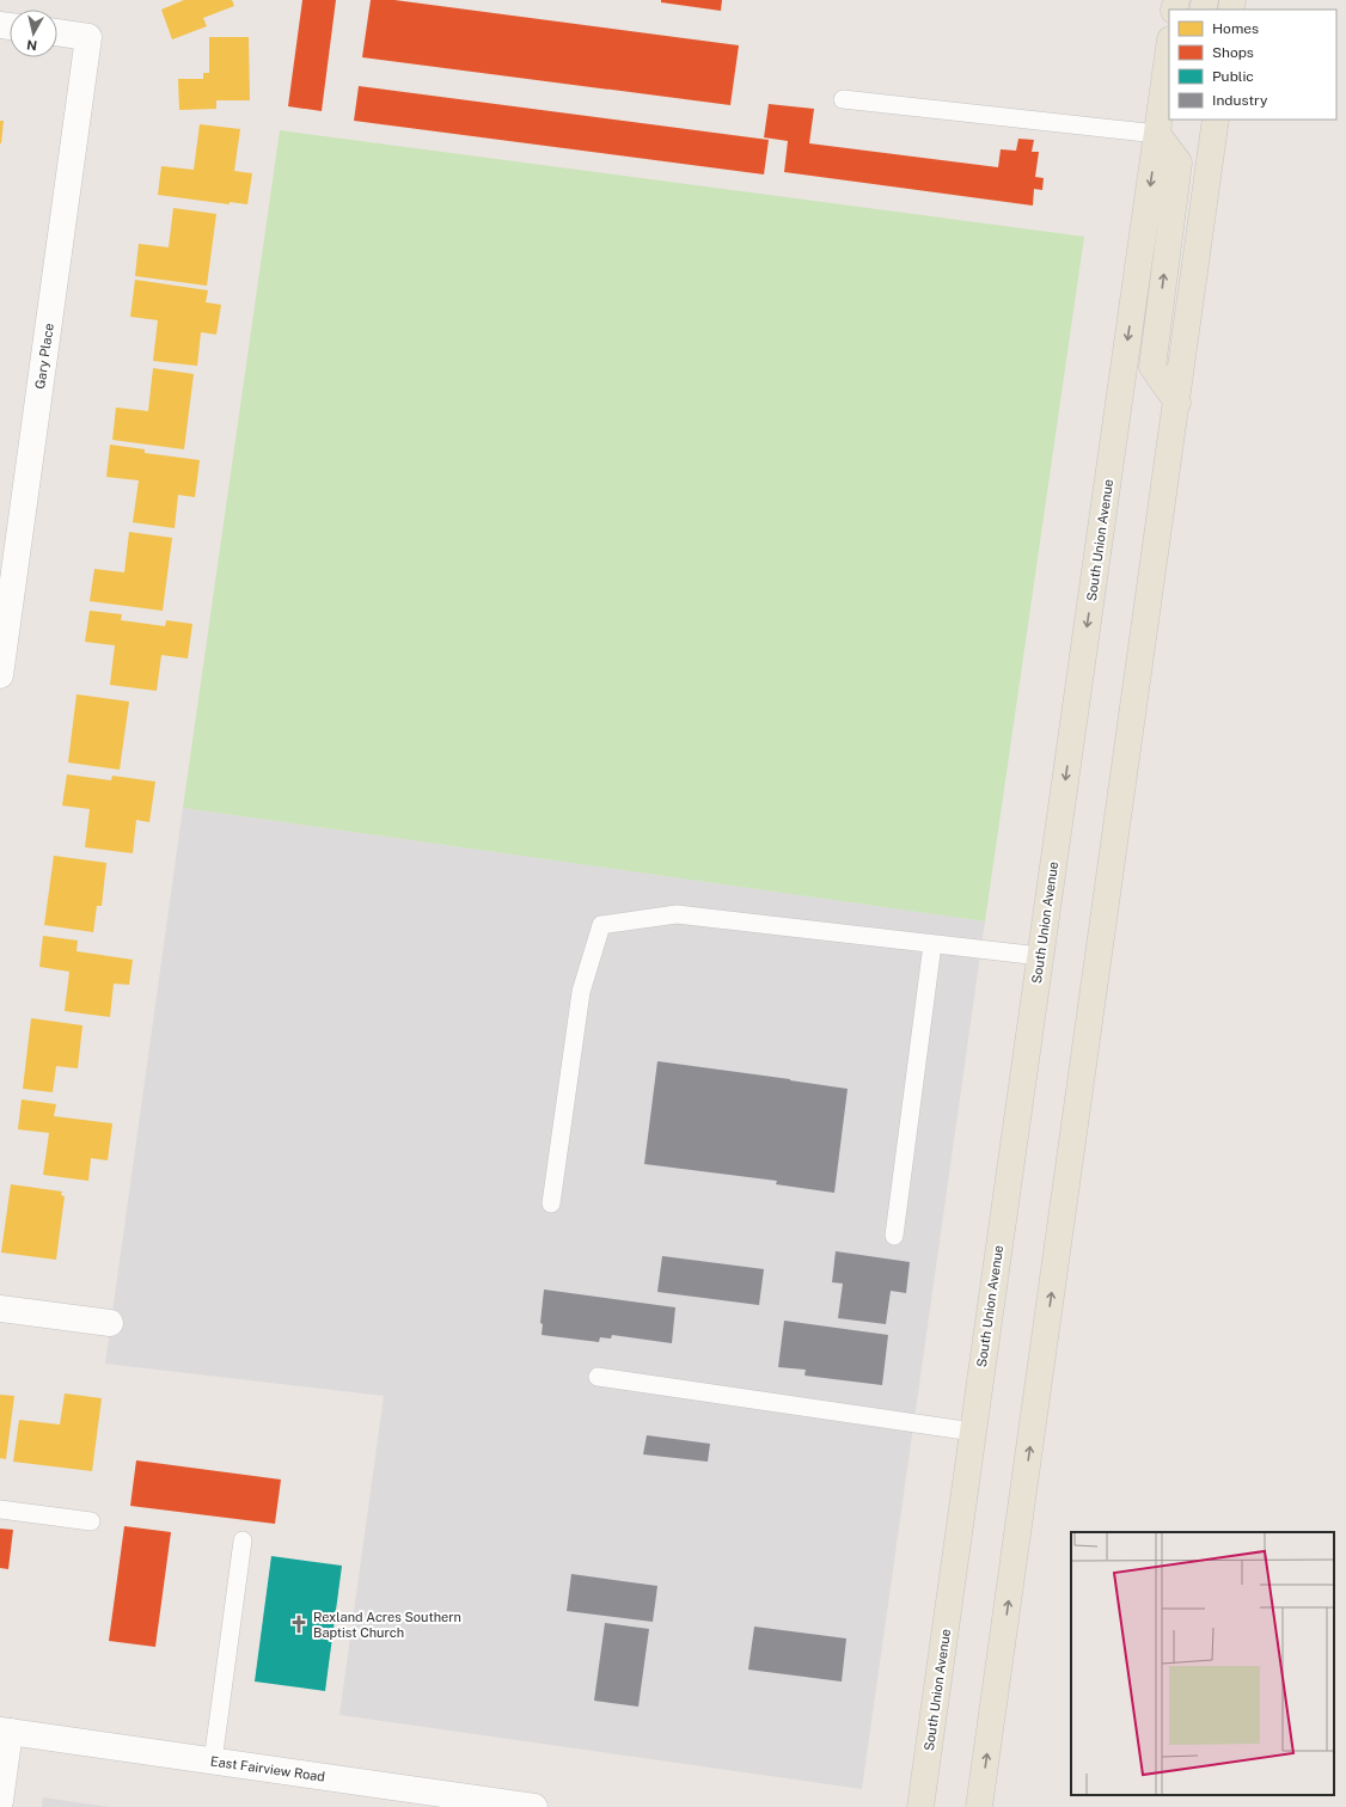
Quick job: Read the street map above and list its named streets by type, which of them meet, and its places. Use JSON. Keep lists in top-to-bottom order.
{
  "streets": {
    "main road": ["South Union Avenue"],
    "street": ["Gary Place", "East Fairview Road"]
  },
  "places": {
    "church": ["Rexland Acres Southern Baptist Church"]
  },
  "legend": [
    "Homes",
    "Shops",
    "Public",
    "Industry"
  ],
  "north": "bottom"
}
